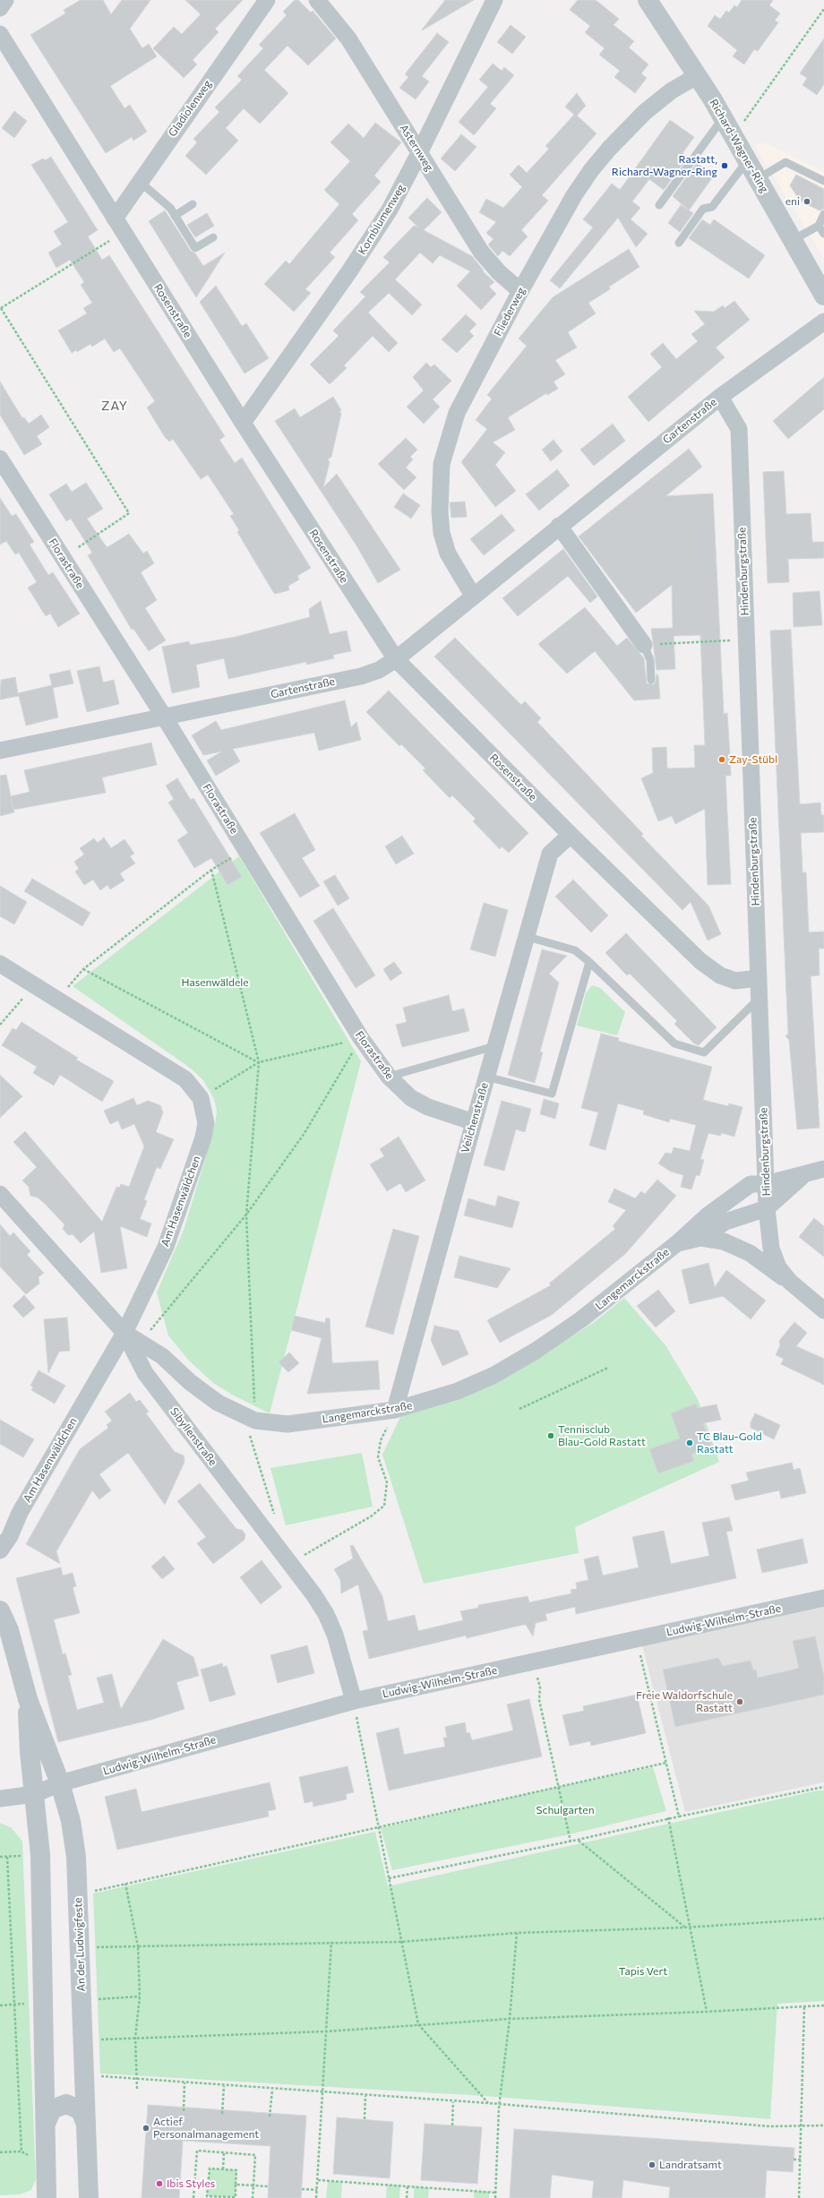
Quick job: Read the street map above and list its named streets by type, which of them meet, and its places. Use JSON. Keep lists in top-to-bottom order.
{
  "streets": {
    "street": [
      "Gladiolenweg",
      "Richard-Wagner-Ring",
      "Asternweg",
      "Kornblumenweg",
      "Rosenstraße",
      "Fliederweg",
      "Gartenstraße",
      "Florastraße",
      "Hindenburgstraße",
      "Veilchenstraße",
      "Am Hasenwäldchen",
      "Langemarckstraße",
      "Sibyllenstraße",
      "Ludwig-Wilhelm-Straße",
      "An der Ludwigfeste"
    ]
  },
  "crossings": [
    ["Gladiolenweg", "Rosenstraße"],
    ["Richard-Wagner-Ring", "Fliederweg"],
    ["Asternweg", "Kornblumenweg"],
    ["Asternweg", "Fliederweg"],
    ["Kornblumenweg", "Rosenstraße"],
    ["Rosenstraße", "Gartenstraße"],
    ["Rosenstraße", "Hindenburgstraße"],
    ["Rosenstraße", "Veilchenstraße"],
    ["Fliederweg", "Gartenstraße"],
    ["Gartenstraße", "Florastraße"],
    ["Gartenstraße", "Hindenburgstraße"],
    ["Florastraße", "Veilchenstraße"],
    ["Hindenburgstraße", "Langemarckstraße"],
    ["Veilchenstraße", "Langemarckstraße"],
    ["Am Hasenwäldchen", "Langemarckstraße"],
    ["Am Hasenwäldchen", "Sibyllenstraße"],
    ["Langemarckstraße", "Sibyllenstraße"],
    ["Sibyllenstraße", "Ludwig-Wilhelm-Straße"],
    ["Ludwig-Wilhelm-Straße", "An der Ludwigfeste"]
  ],
  "districts": ["ZAY"],
  "parks": ["Hasenwäldele", "Schulgarten", "Tapis Vert"],
  "places": [
    "Rastatt, Richard-Wagner-Ring",
    "eni",
    "Zay-Stübl",
    "Tennisclub Blau-Gold Rastatt",
    "TC Blau-Gold Rastatt",
    "Freie Waldorfschule Rastatt",
    "Actief Personalmanagement",
    "Landratsamt",
    "Ibis Styles"
  ]
}
